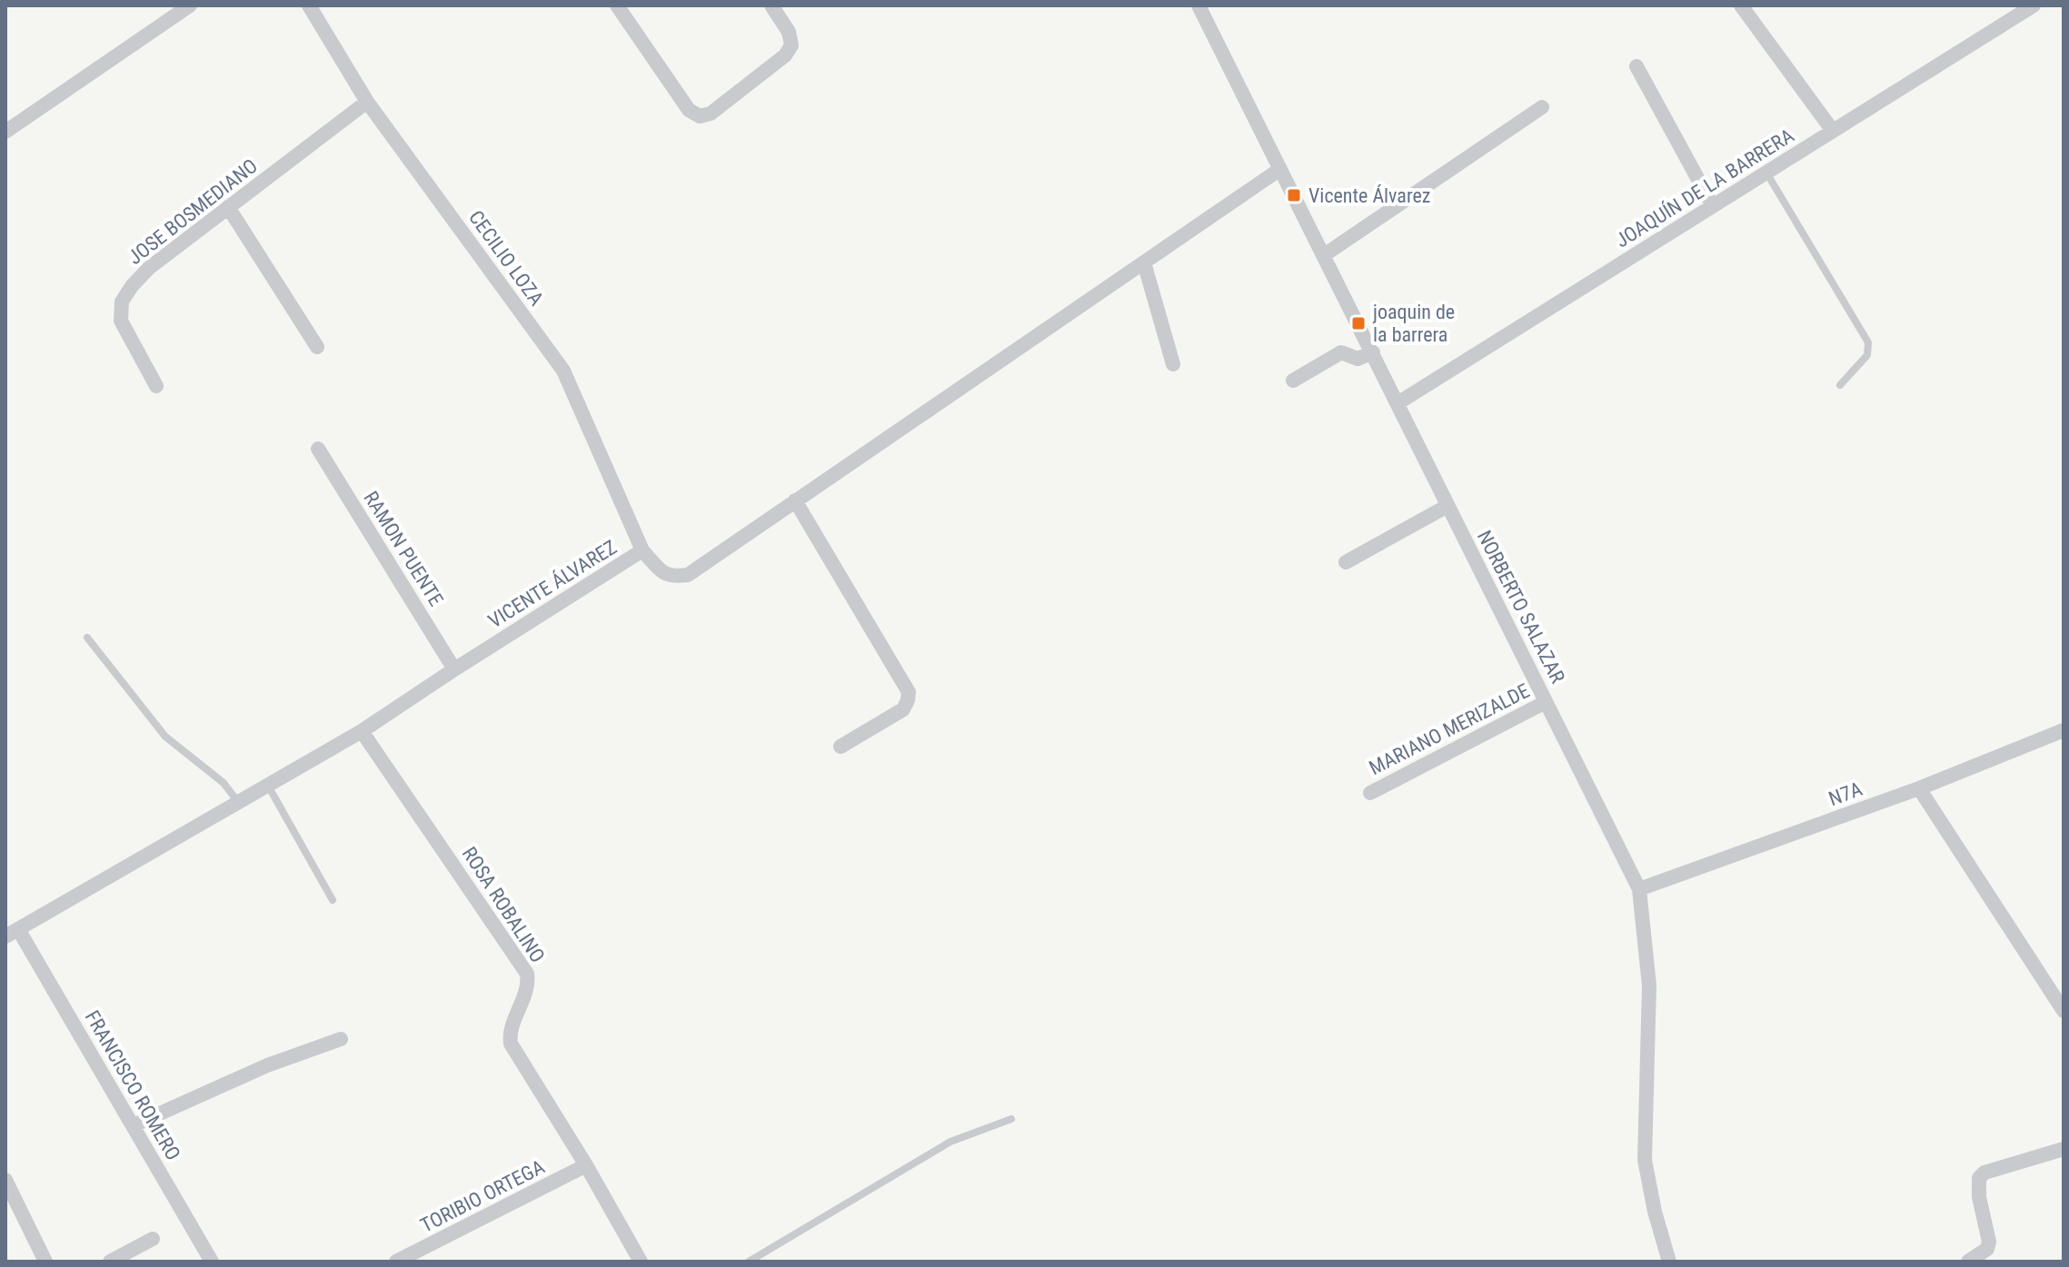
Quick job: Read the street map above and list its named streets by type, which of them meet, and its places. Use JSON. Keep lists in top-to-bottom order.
{
  "streets": {
    "street": [
      "JOAQUÍN DE LA BARRERA",
      "JOSE BOSMEDIANO",
      "CECILIO LOZA",
      "RAMON PUENTE",
      "VICENTE ÁLVAREZ",
      "NORBERTO SALAZAR",
      "MARIANO MERIZALDE",
      "N7A",
      "ROSA ROBALINO",
      "FRANCISCO ROMERO",
      "TORIBIO ORTEGA"
    ]
  },
  "crossings": [
    ["JOAQUÍN DE LA BARRERA", "NORBERTO SALAZAR"],
    ["JOSE BOSMEDIANO", "CECILIO LOZA"],
    ["CECILIO LOZA", "VICENTE ÁLVAREZ"],
    ["RAMON PUENTE", "VICENTE ÁLVAREZ"],
    ["VICENTE ÁLVAREZ", "NORBERTO SALAZAR"],
    ["VICENTE ÁLVAREZ", "ROSA ROBALINO"],
    ["VICENTE ÁLVAREZ", "FRANCISCO ROMERO"],
    ["NORBERTO SALAZAR", "MARIANO MERIZALDE"],
    ["NORBERTO SALAZAR", "N7A"],
    ["ROSA ROBALINO", "TORIBIO ORTEGA"]
  ],
  "places": {
    "transit": ["Vicente Álvarez", "joaquin de la barrera"]
  }
}
